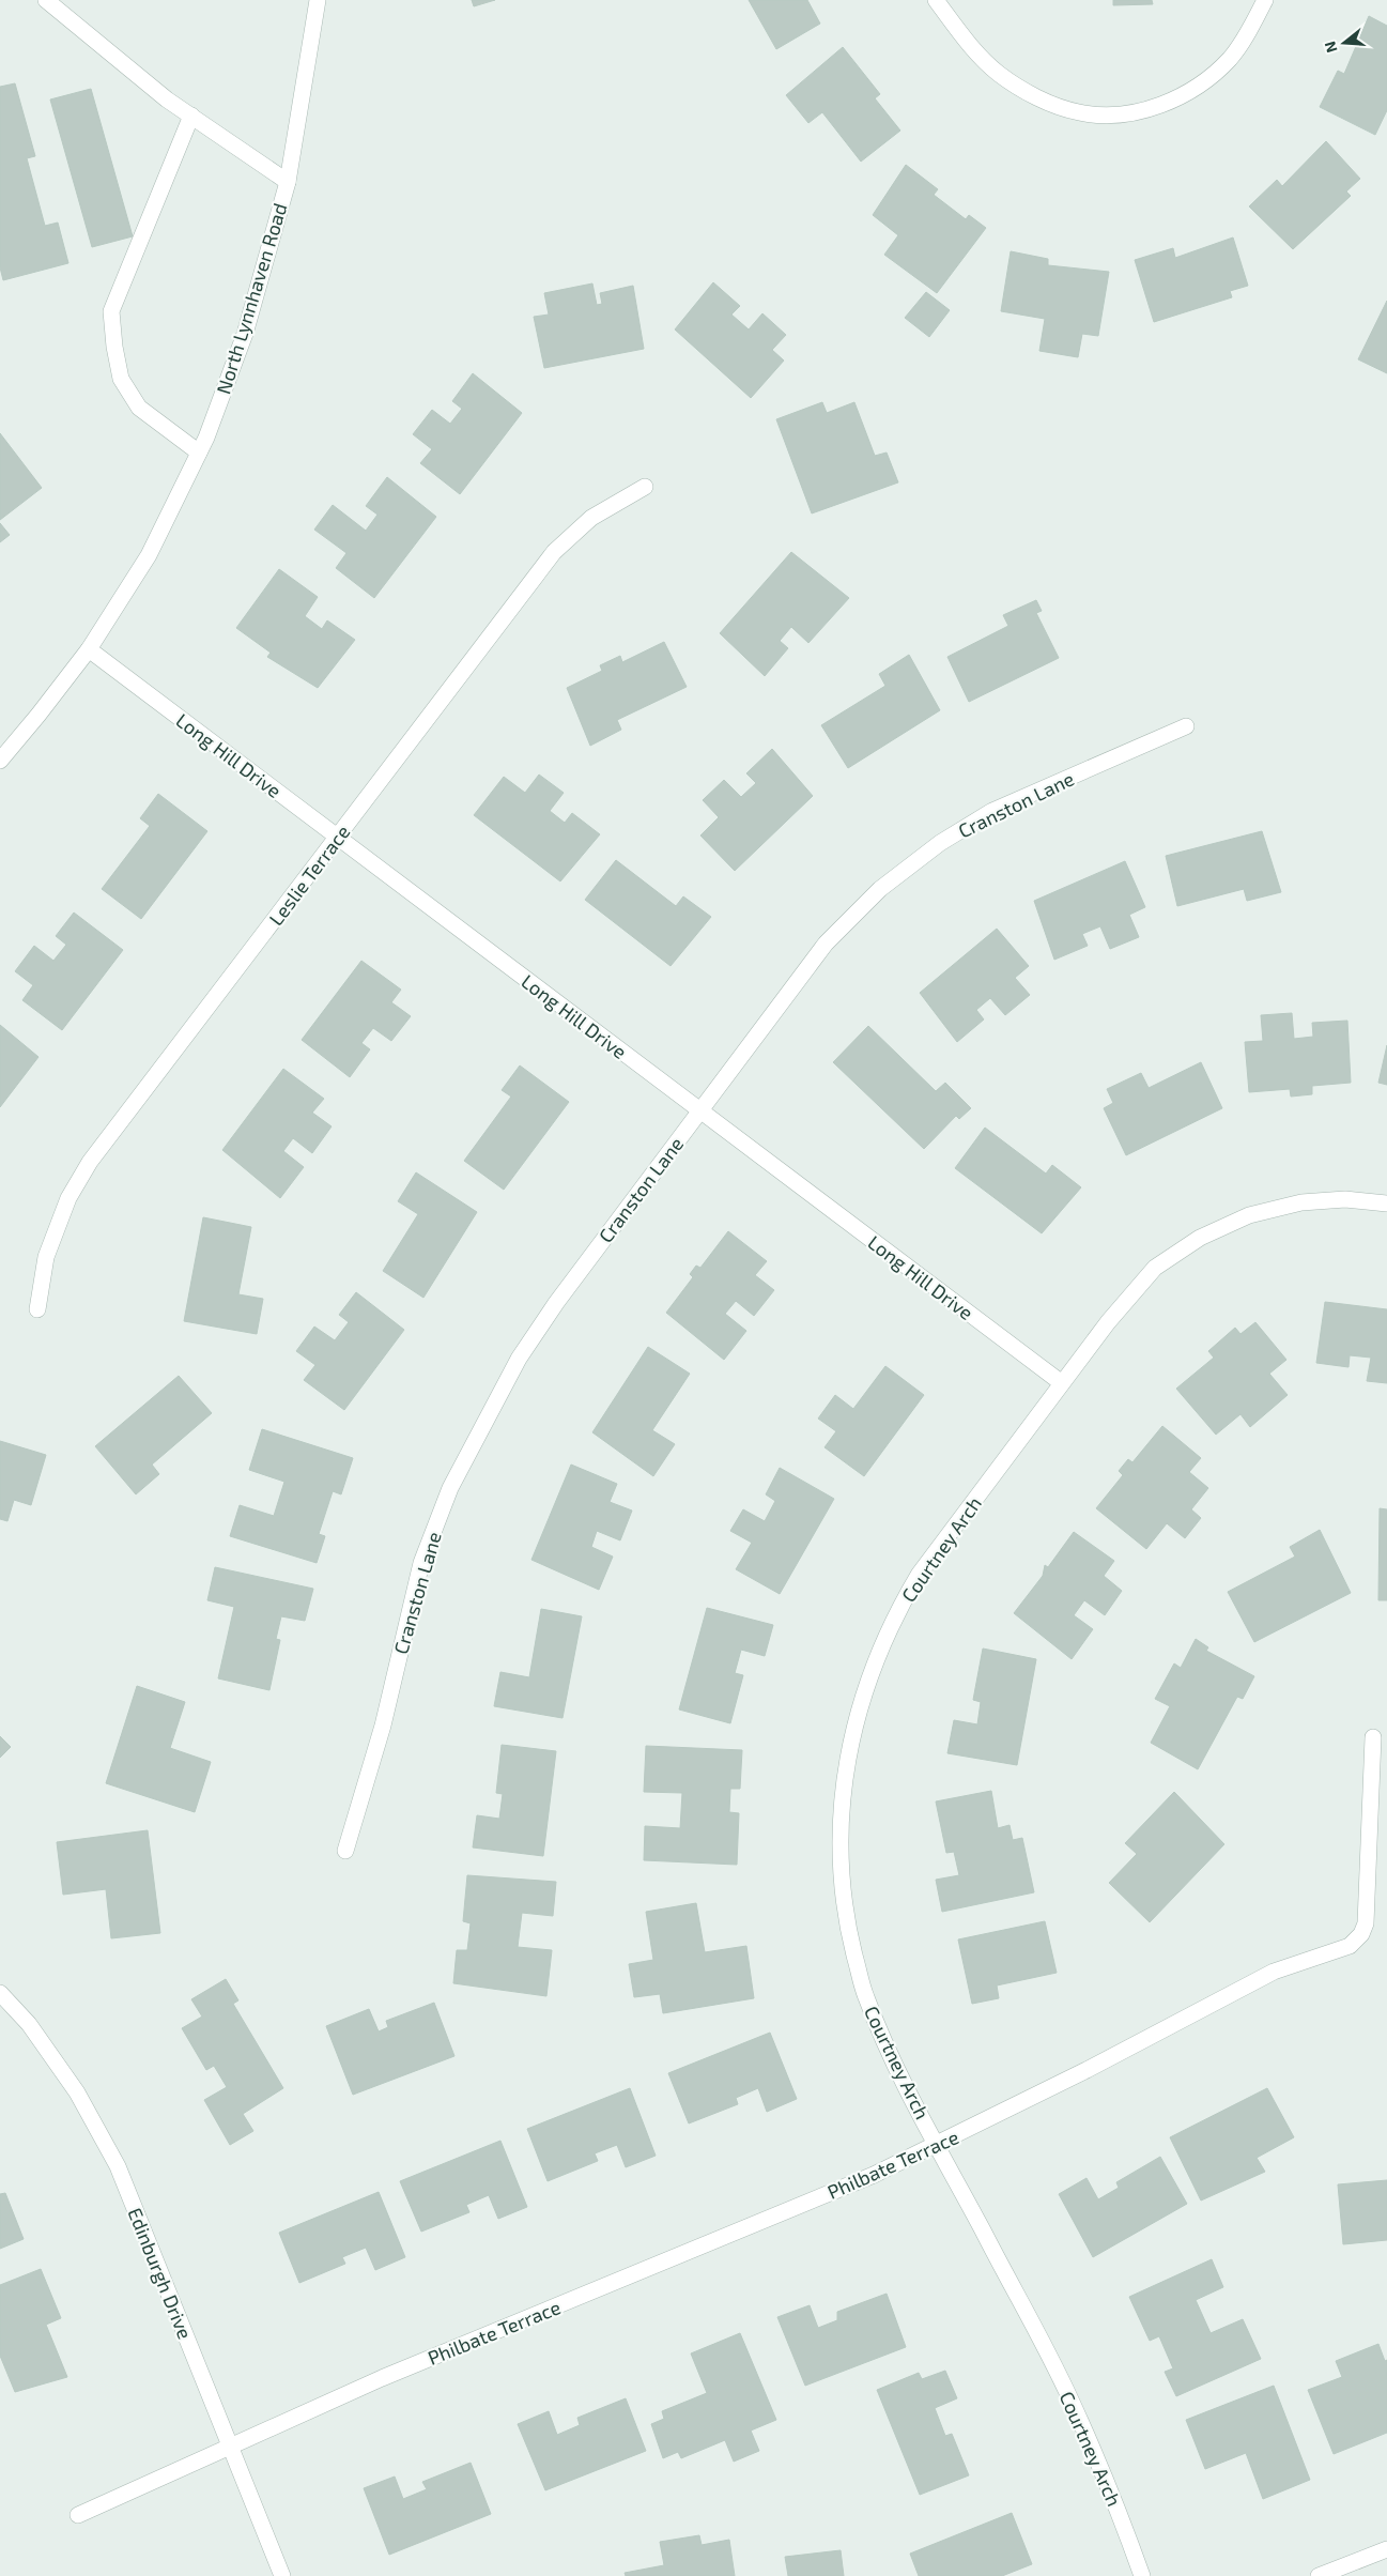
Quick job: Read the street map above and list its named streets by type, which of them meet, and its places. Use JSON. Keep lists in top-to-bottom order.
{
  "streets": {
    "street": [
      "North Lynnhaven Road",
      "Long Hill Drive",
      "Cranston Lane",
      "Leslie Terrace",
      "Courtney Arch",
      "Philbate Terrace",
      "Edinburgh Drive"
    ]
  },
  "crossings": [
    ["North Lynnhaven Road", "Long Hill Drive"],
    ["Long Hill Drive", "Cranston Lane"],
    ["Long Hill Drive", "Leslie Terrace"],
    ["Long Hill Drive", "Courtney Arch"],
    ["Courtney Arch", "Philbate Terrace"],
    ["Philbate Terrace", "Edinburgh Drive"]
  ],
  "north": "left"
}
